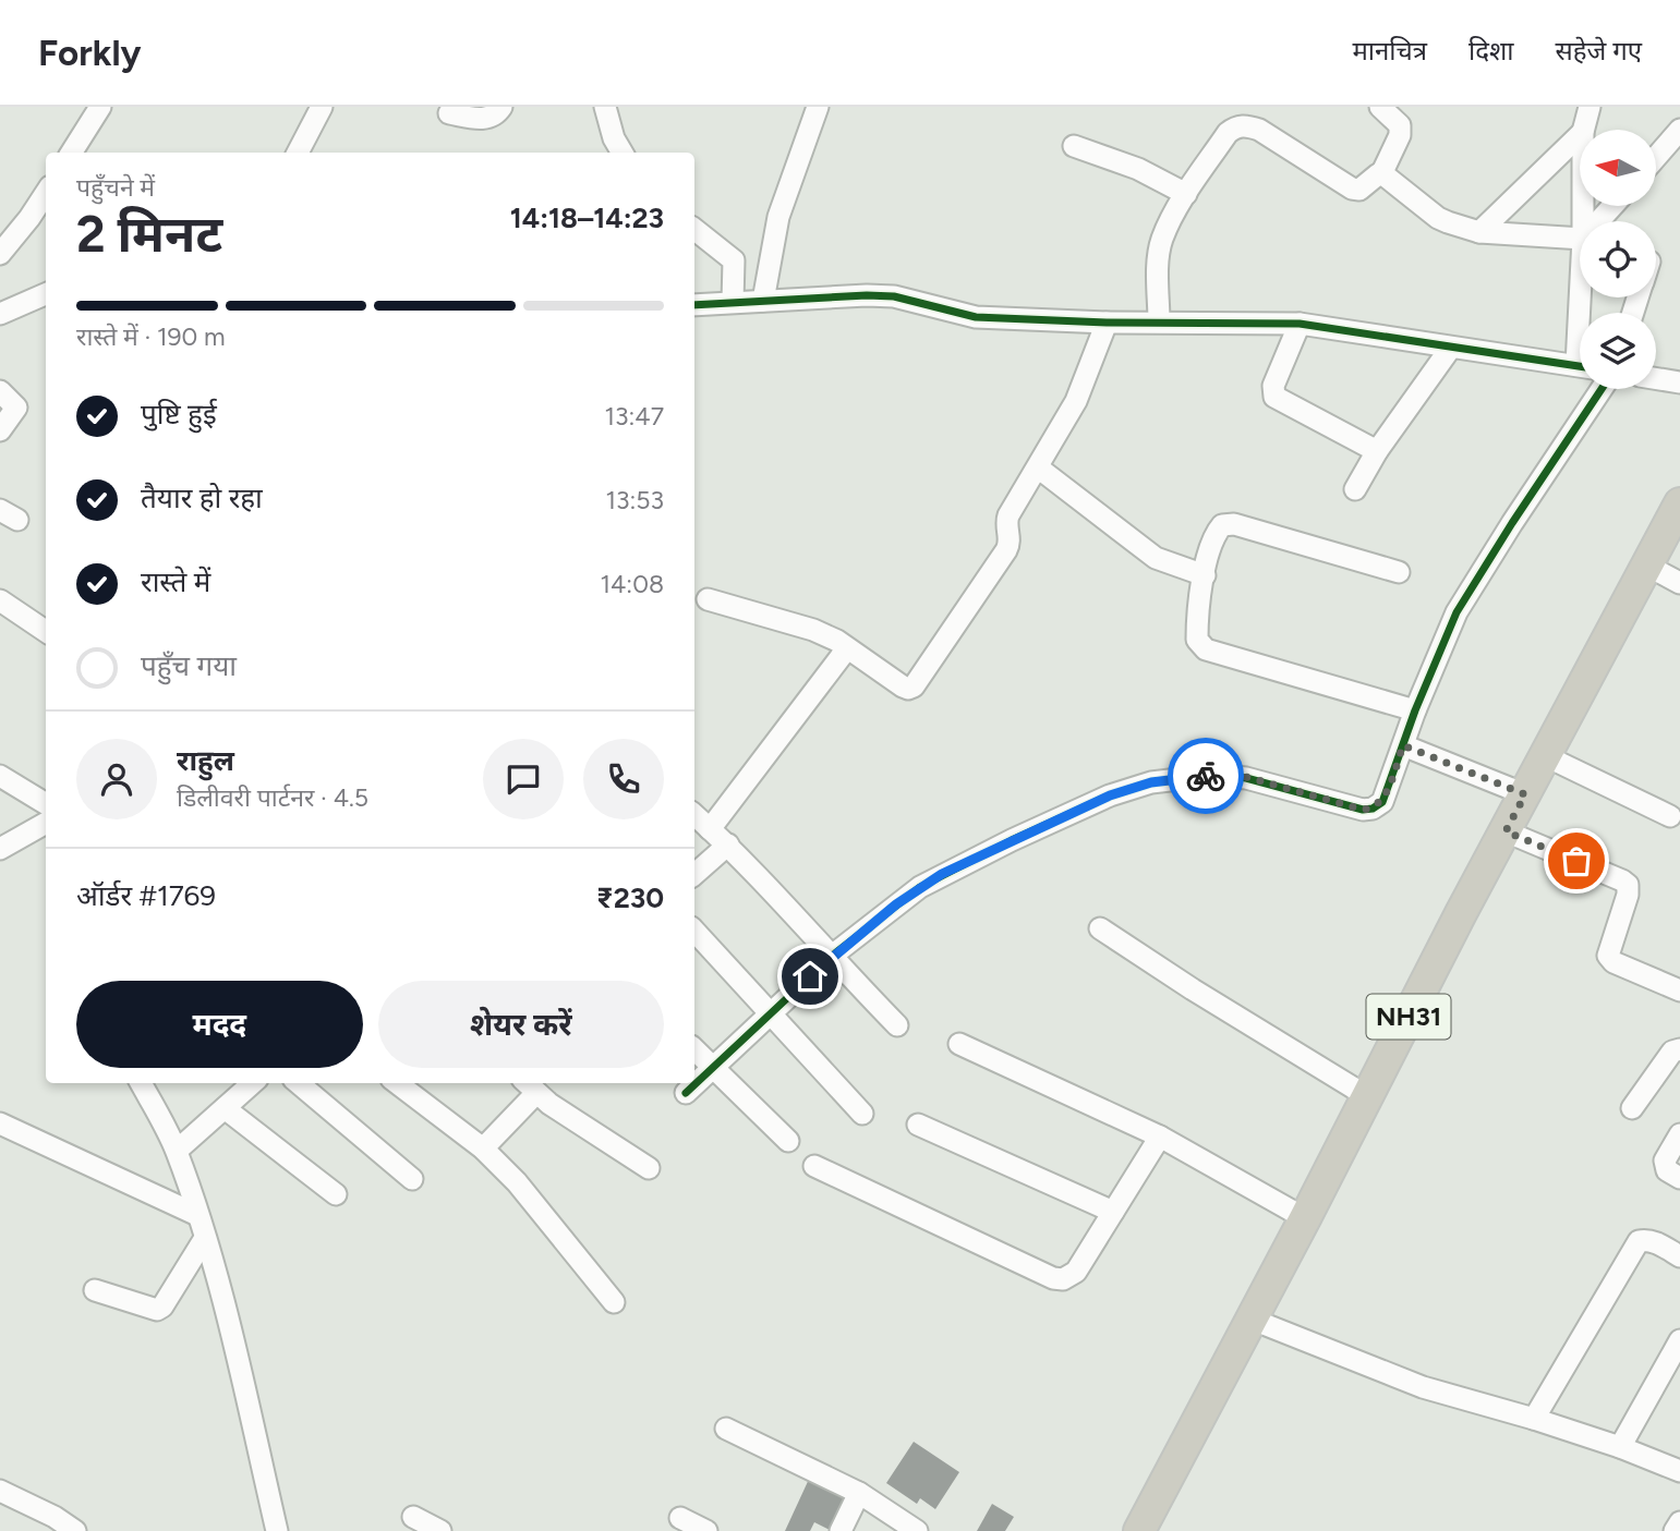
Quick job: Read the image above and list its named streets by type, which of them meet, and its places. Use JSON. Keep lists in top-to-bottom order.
{
  "streets": {
    "highway": ["NH31"]
  },
  "north": "left",
  "page": {
    "header": "Forkly",
    "nav": ["मानचित्र", "दिशा", "सहेजे गए"],
    "heading": ["2 मिनट", "पहुँचने में", "14:18–14:23"],
    "panel": [
      "राहुल",
      "डिलीवरी पार्टनर · 4.5",
      "ऑर्डर #1769",
      "₹230"
    ],
    "bar": "रास्ते में · 190 m",
    "list": [
      ["पुष्टि हुई", "13:47"],
      ["तैयार हो रहा", "13:53"],
      ["रास्ते में", "14:08"],
      "पहुँच गया"
    ],
    "buttons": ["मदद", "शेयर करें"]
  }
}
